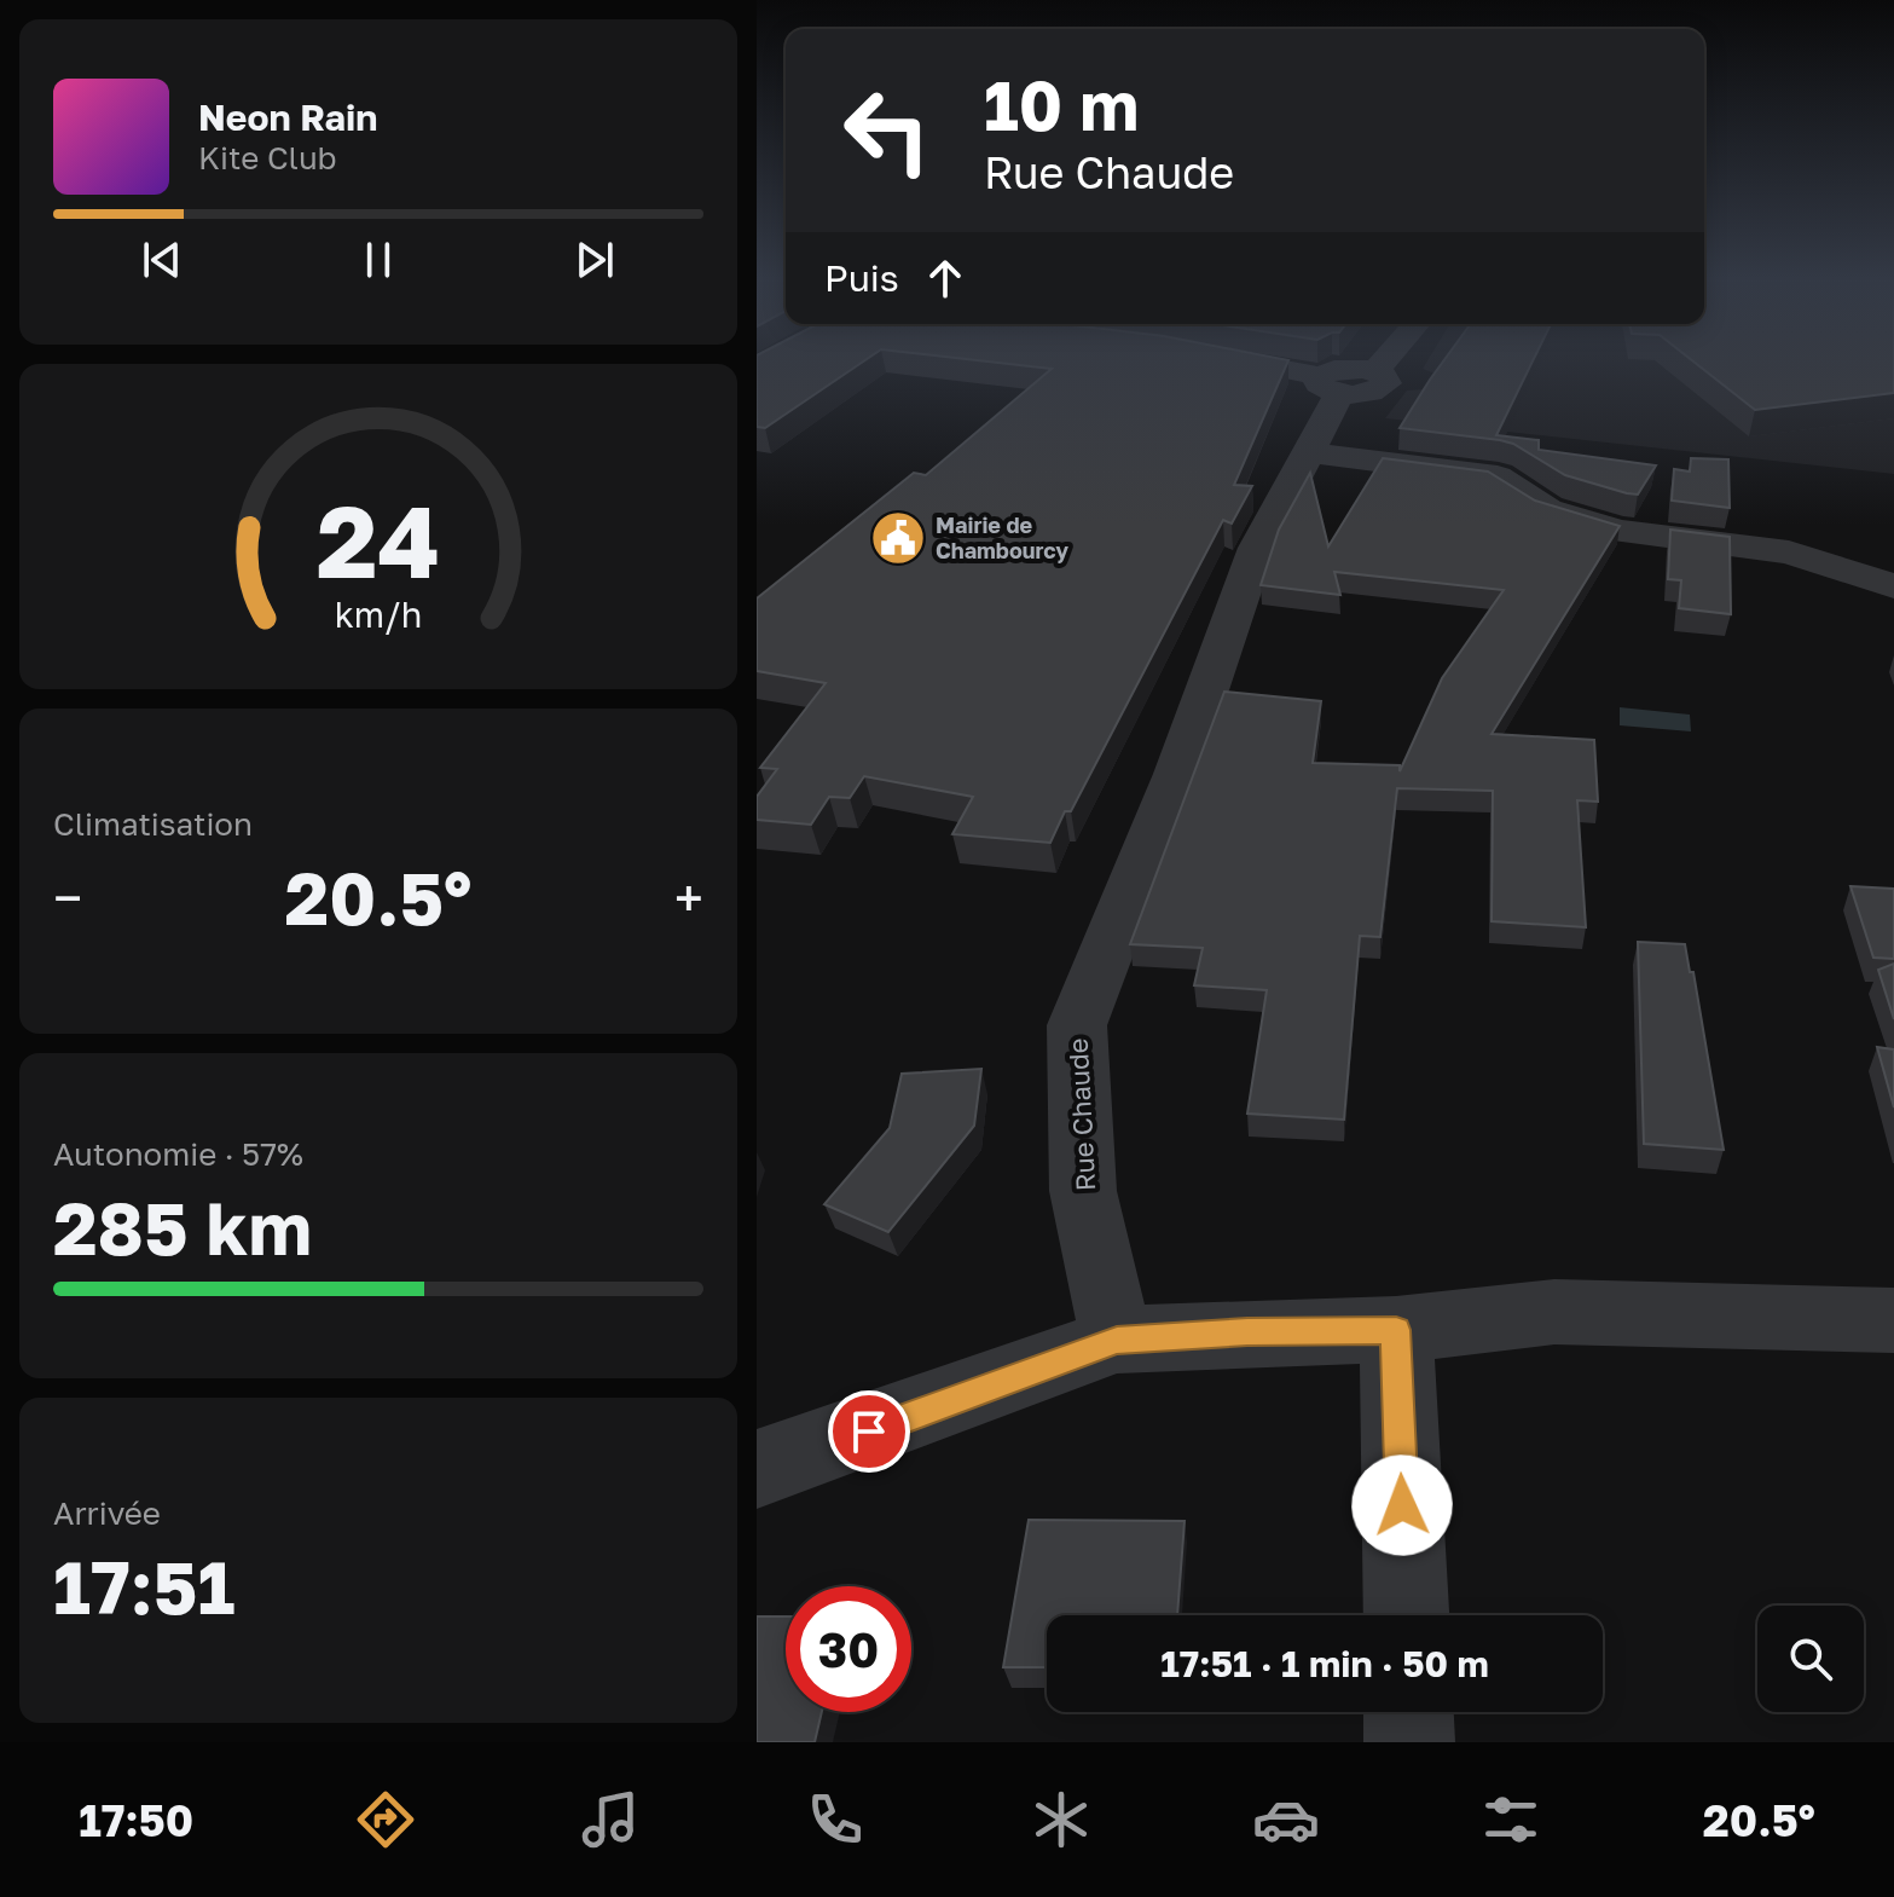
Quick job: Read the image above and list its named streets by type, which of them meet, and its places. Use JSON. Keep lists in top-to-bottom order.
{
  "streets": {
    "street": ["Rue Chaude"]
  },
  "places": {
    "public building": ["Mairie de Chambourcy"]
  },
  "page": {
    "turn": ["10 m", "Rue Chaude"],
    "song": ["Neon Rain", "Kite Club"],
    "then": "Puis",
    "tile": [
      "Climatisation",
      ["Autonomie · 57%", "285 km"],
      ["Arrivée", "17:51"]
    ],
    "heat": ["−", "20.5°", "+"],
    "limit": "30",
    "trip": "17:51 · 1 min · 50 m",
    "tabs": ["17:50", "20.5°"],
    "gauge": ["24", "km/h"]
  }
}
